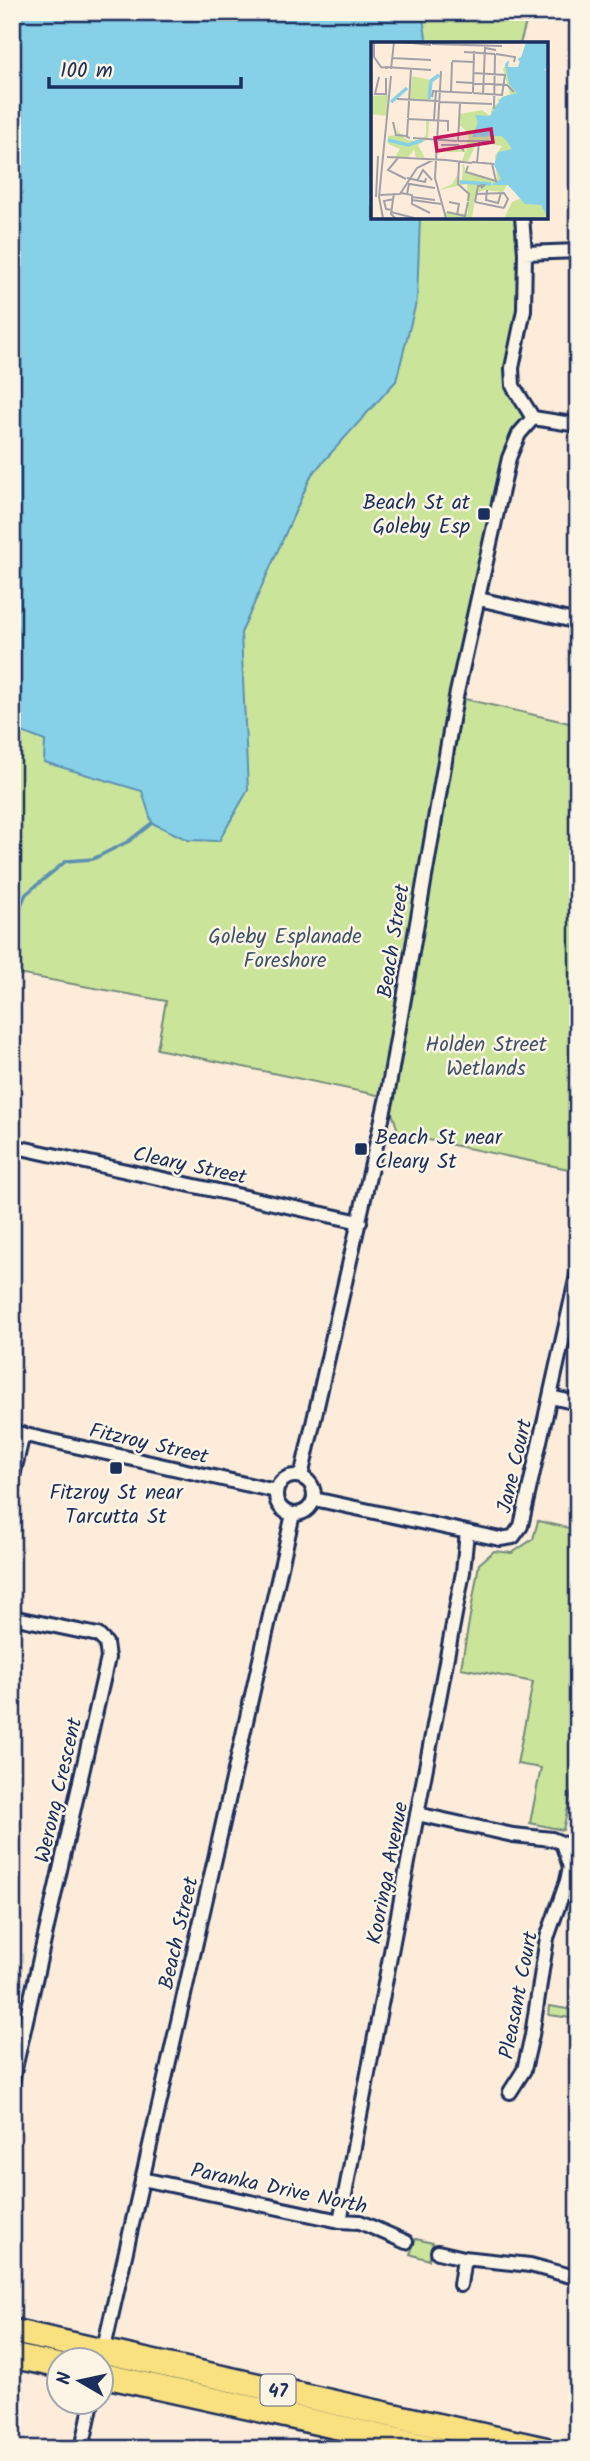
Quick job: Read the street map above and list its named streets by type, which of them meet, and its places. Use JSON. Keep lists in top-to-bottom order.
{
  "streets": {
    "highway": ["47"],
    "street": [
      "Beach Street",
      "Cleary Street",
      "Fitzroy Street",
      "Jane Court",
      "Werong Crescent",
      "Kooringa Avenue",
      "Pleasant Court",
      "Paranka Drive North"
    ]
  },
  "crossings": [
    ["Beach Street", "Cleary Street"],
    ["Beach Street", "Fitzroy Street"],
    ["Beach Street", "Paranka Drive North"],
    ["Jane Court", "Kooringa Avenue"],
    ["Kooringa Avenue", "Pleasant Court"],
    ["Kooringa Avenue", "Paranka Drive North"]
  ],
  "parks": ["Goleby Esplanade Foreshore", "Holden Street Wetlands"],
  "places": {
    "transit": ["Beach St at Goleby Esp", "Beach St near Cleary St", "Fitzroy St near Tarcutta St"]
  },
  "scale_bar": "100 m",
  "north": "left"
}
